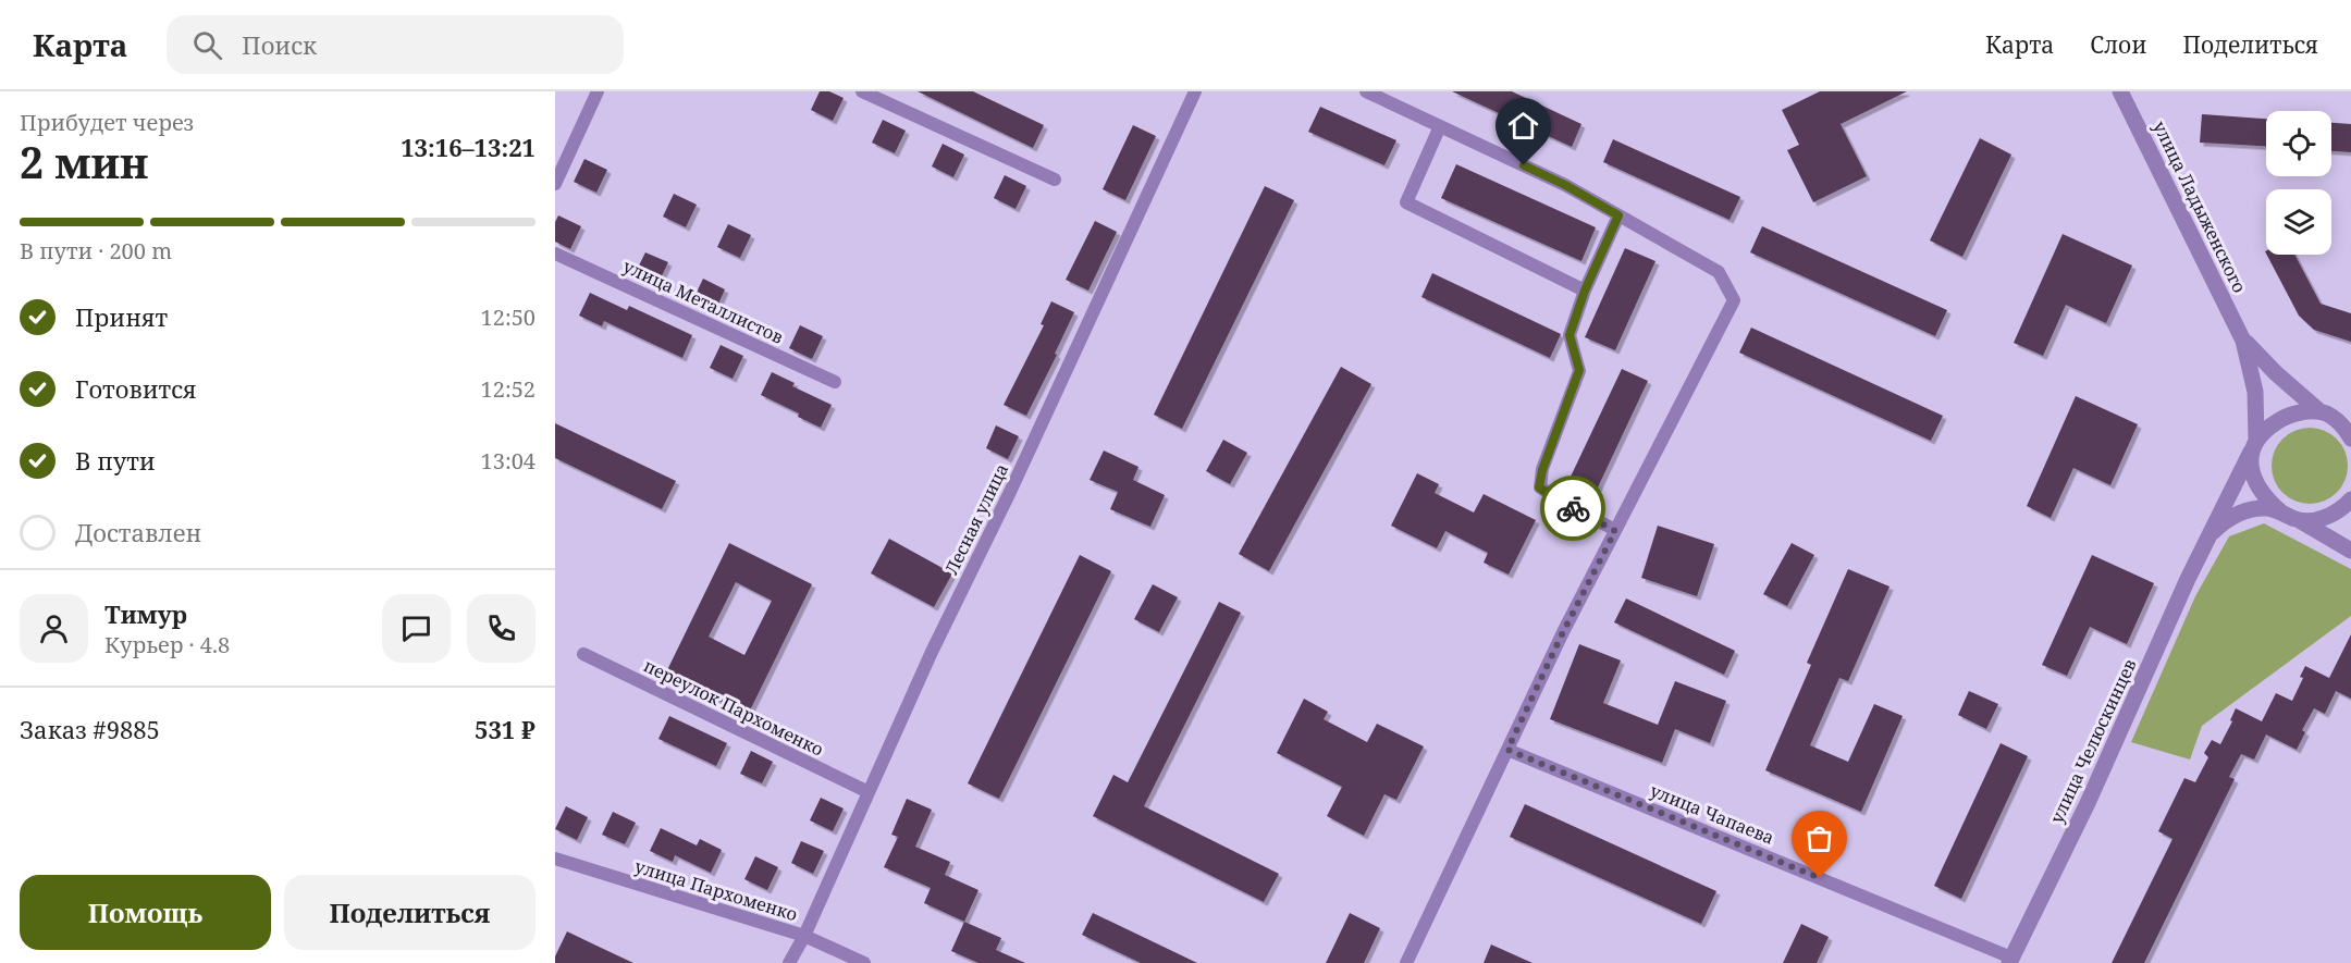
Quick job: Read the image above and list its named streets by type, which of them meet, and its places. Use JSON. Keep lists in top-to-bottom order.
{
  "streets": {
    "street": [
      "улица Ладыженского",
      "улица Металлистов",
      "Лесная улица",
      "переулок Пархоменко",
      "улица Челюскинцев",
      "улица Чапаева",
      "улица Пархоменко"
    ]
  },
  "crossings": [
    ["Лесная улица", "переулок Пархоменко"],
    ["Лесная улица", "улица Пархоменко"],
    ["улица Челюскинцев", "улица Чапаева"]
  ],
  "page": {
    "header": "Карта",
    "search": "Поиск",
    "nav": ["Карта", "Слои", "Поделиться"],
    "heading": ["2 мин", "Прибудет через", "13:16–13:21"],
    "panel": [
      "Тимур",
      "Курьер · 4.8",
      "Заказ #9885",
      "531 ₽"
    ],
    "bar": "В пути · 200 m",
    "list": [
      ["Принят", "12:50"],
      ["Готовится", "12:52"],
      ["В пути", "13:04"],
      "Доставлен"
    ],
    "buttons": ["Помощь", "Поделиться"]
  }
}
